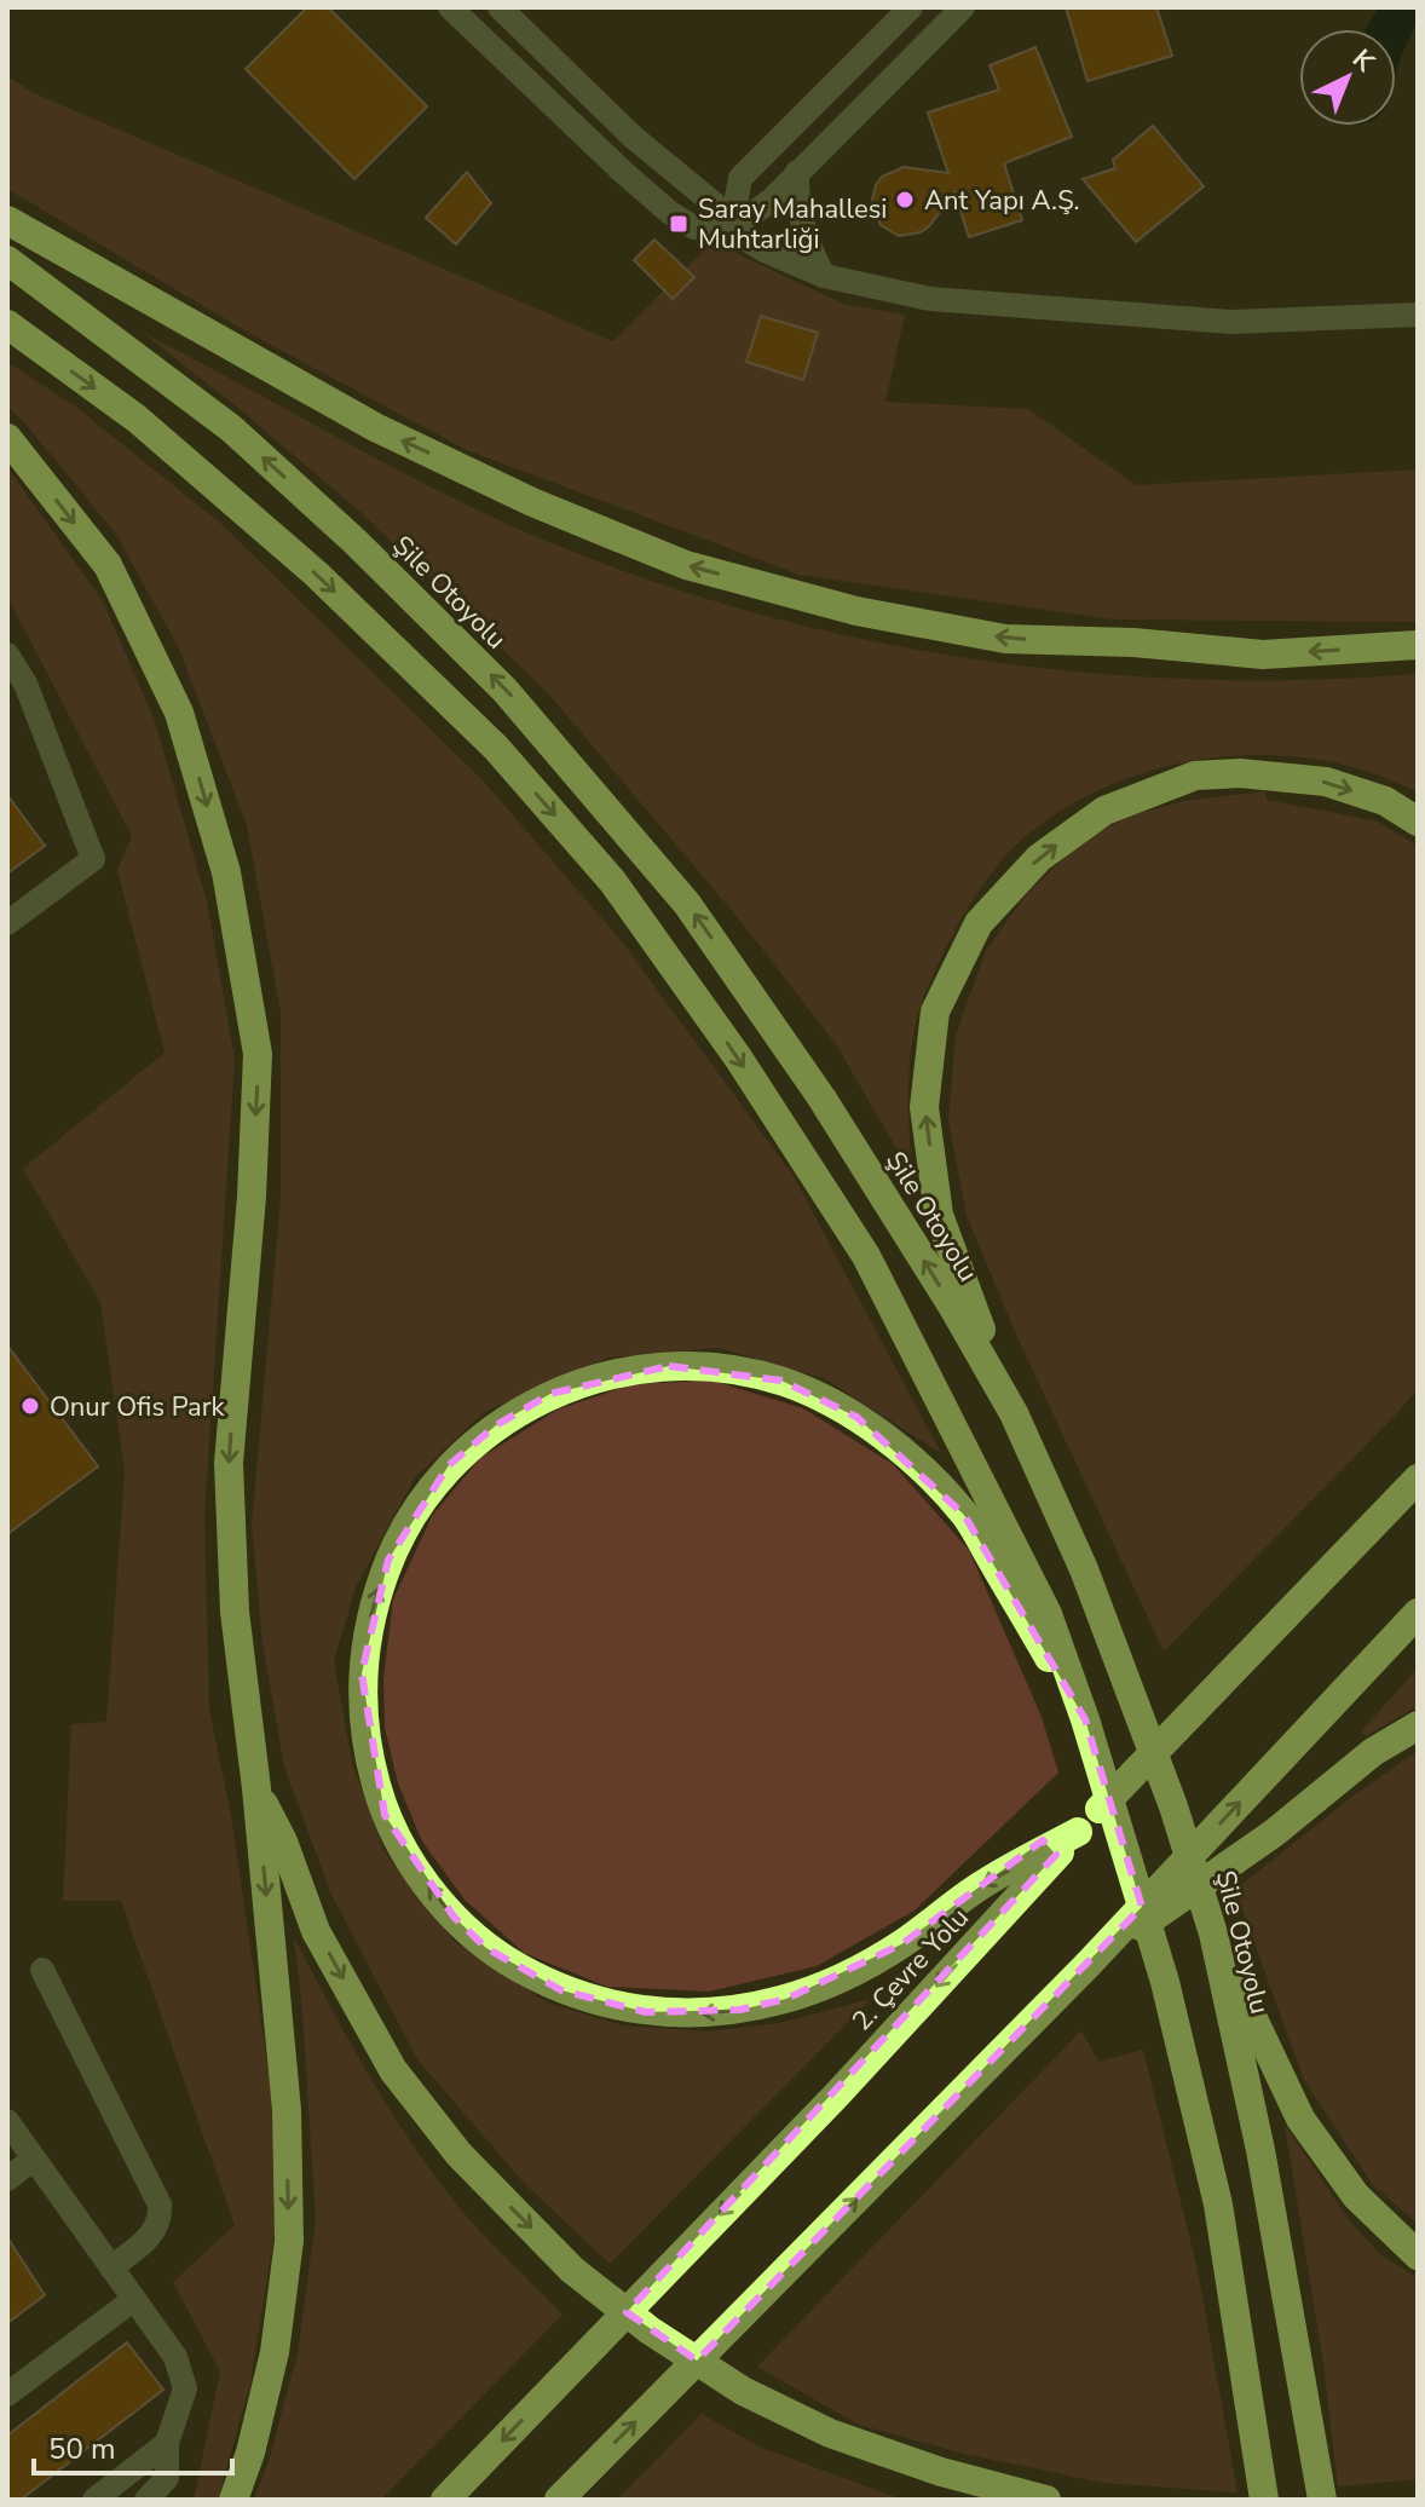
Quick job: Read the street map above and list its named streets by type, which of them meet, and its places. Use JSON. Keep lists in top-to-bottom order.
{
  "streets": {
    "highway": ["Şile Otoyolu", "2. Çevre Yolu"]
  },
  "places": {
    "other": ["Ant Yapı A.Ş.", "Onur Ofis Park"],
    "transit": ["Saray Mahallesi Muhtarliği"]
  },
  "scale_bar": "50 m",
  "north": "top right"
}
